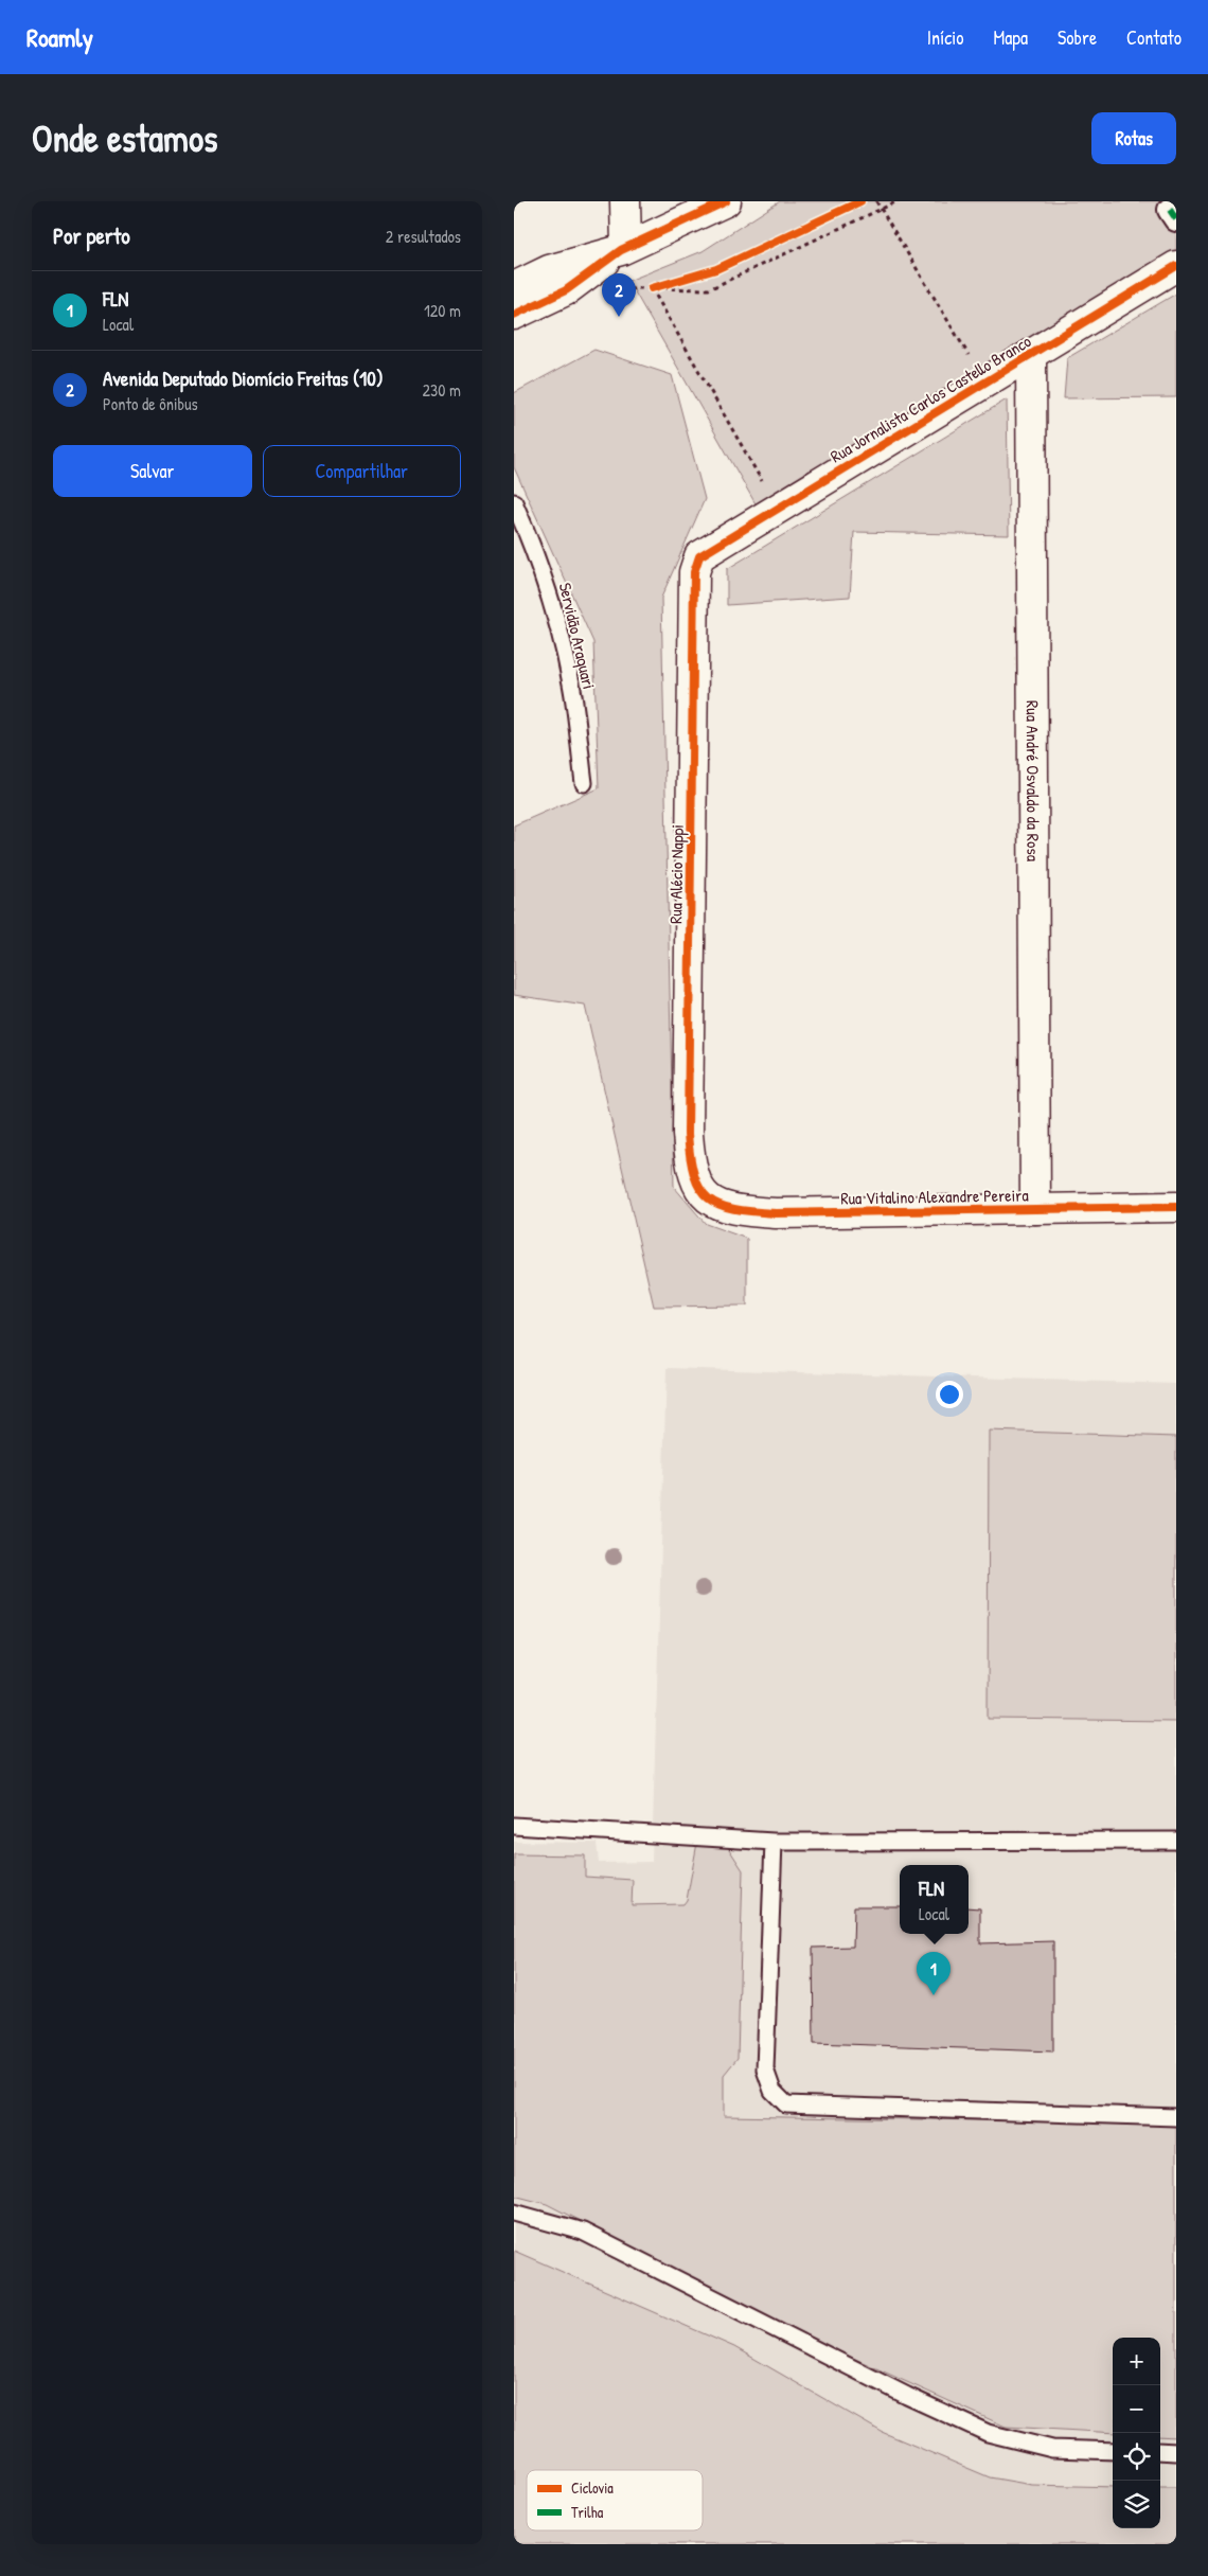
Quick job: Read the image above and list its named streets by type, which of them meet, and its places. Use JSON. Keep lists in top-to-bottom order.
{
  "streets": {
    "street": [
      "Rua Jornalista Carlos Castello Branco",
      "Rua André Osvaldo da Rosa",
      "Rua Alécio Nappi",
      "Rua Vitalino Alexandre Pereira"
    ],
    "lane": ["Servidão Araquari"]
  },
  "crossings": [
    ["Rua Jornalista Carlos Castello Branco", "Rua André Osvaldo da Rosa"],
    ["Rua Jornalista Carlos Castello Branco", "Rua Alécio Nappi"],
    ["Rua André Osvaldo da Rosa", "Rua Vitalino Alexandre Pereira"],
    ["Rua Alécio Nappi", "Rua Vitalino Alexandre Pereira"]
  ],
  "legend": ["Ciclovia", "Trilha"],
  "page": {
    "header": "Roamly",
    "nav": [
      "Início",
      "Mapa",
      "Sobre",
      "Contato"
    ],
    "buttons": [
      "Rotas",
      ["Salvar", "Compartilhar"]
    ],
    "title": "Onde estamos",
    "heading": ["Por perto", "2 resultados"],
    "list": [
      {
        "mark": "1",
        "name": "FLN",
        "note": "Local",
        "value": "120 m"
      },
      {
        "mark": "2",
        "name": "Avenida Deputado Diomício Freitas (10)",
        "note": "Ponto de ônibus",
        "value": "230 m"
      }
    ],
    "pins": ["2", "1"],
    "popup": ["FLN", "Local"],
    "map_buttons": ["+", "−"]
  }
}
